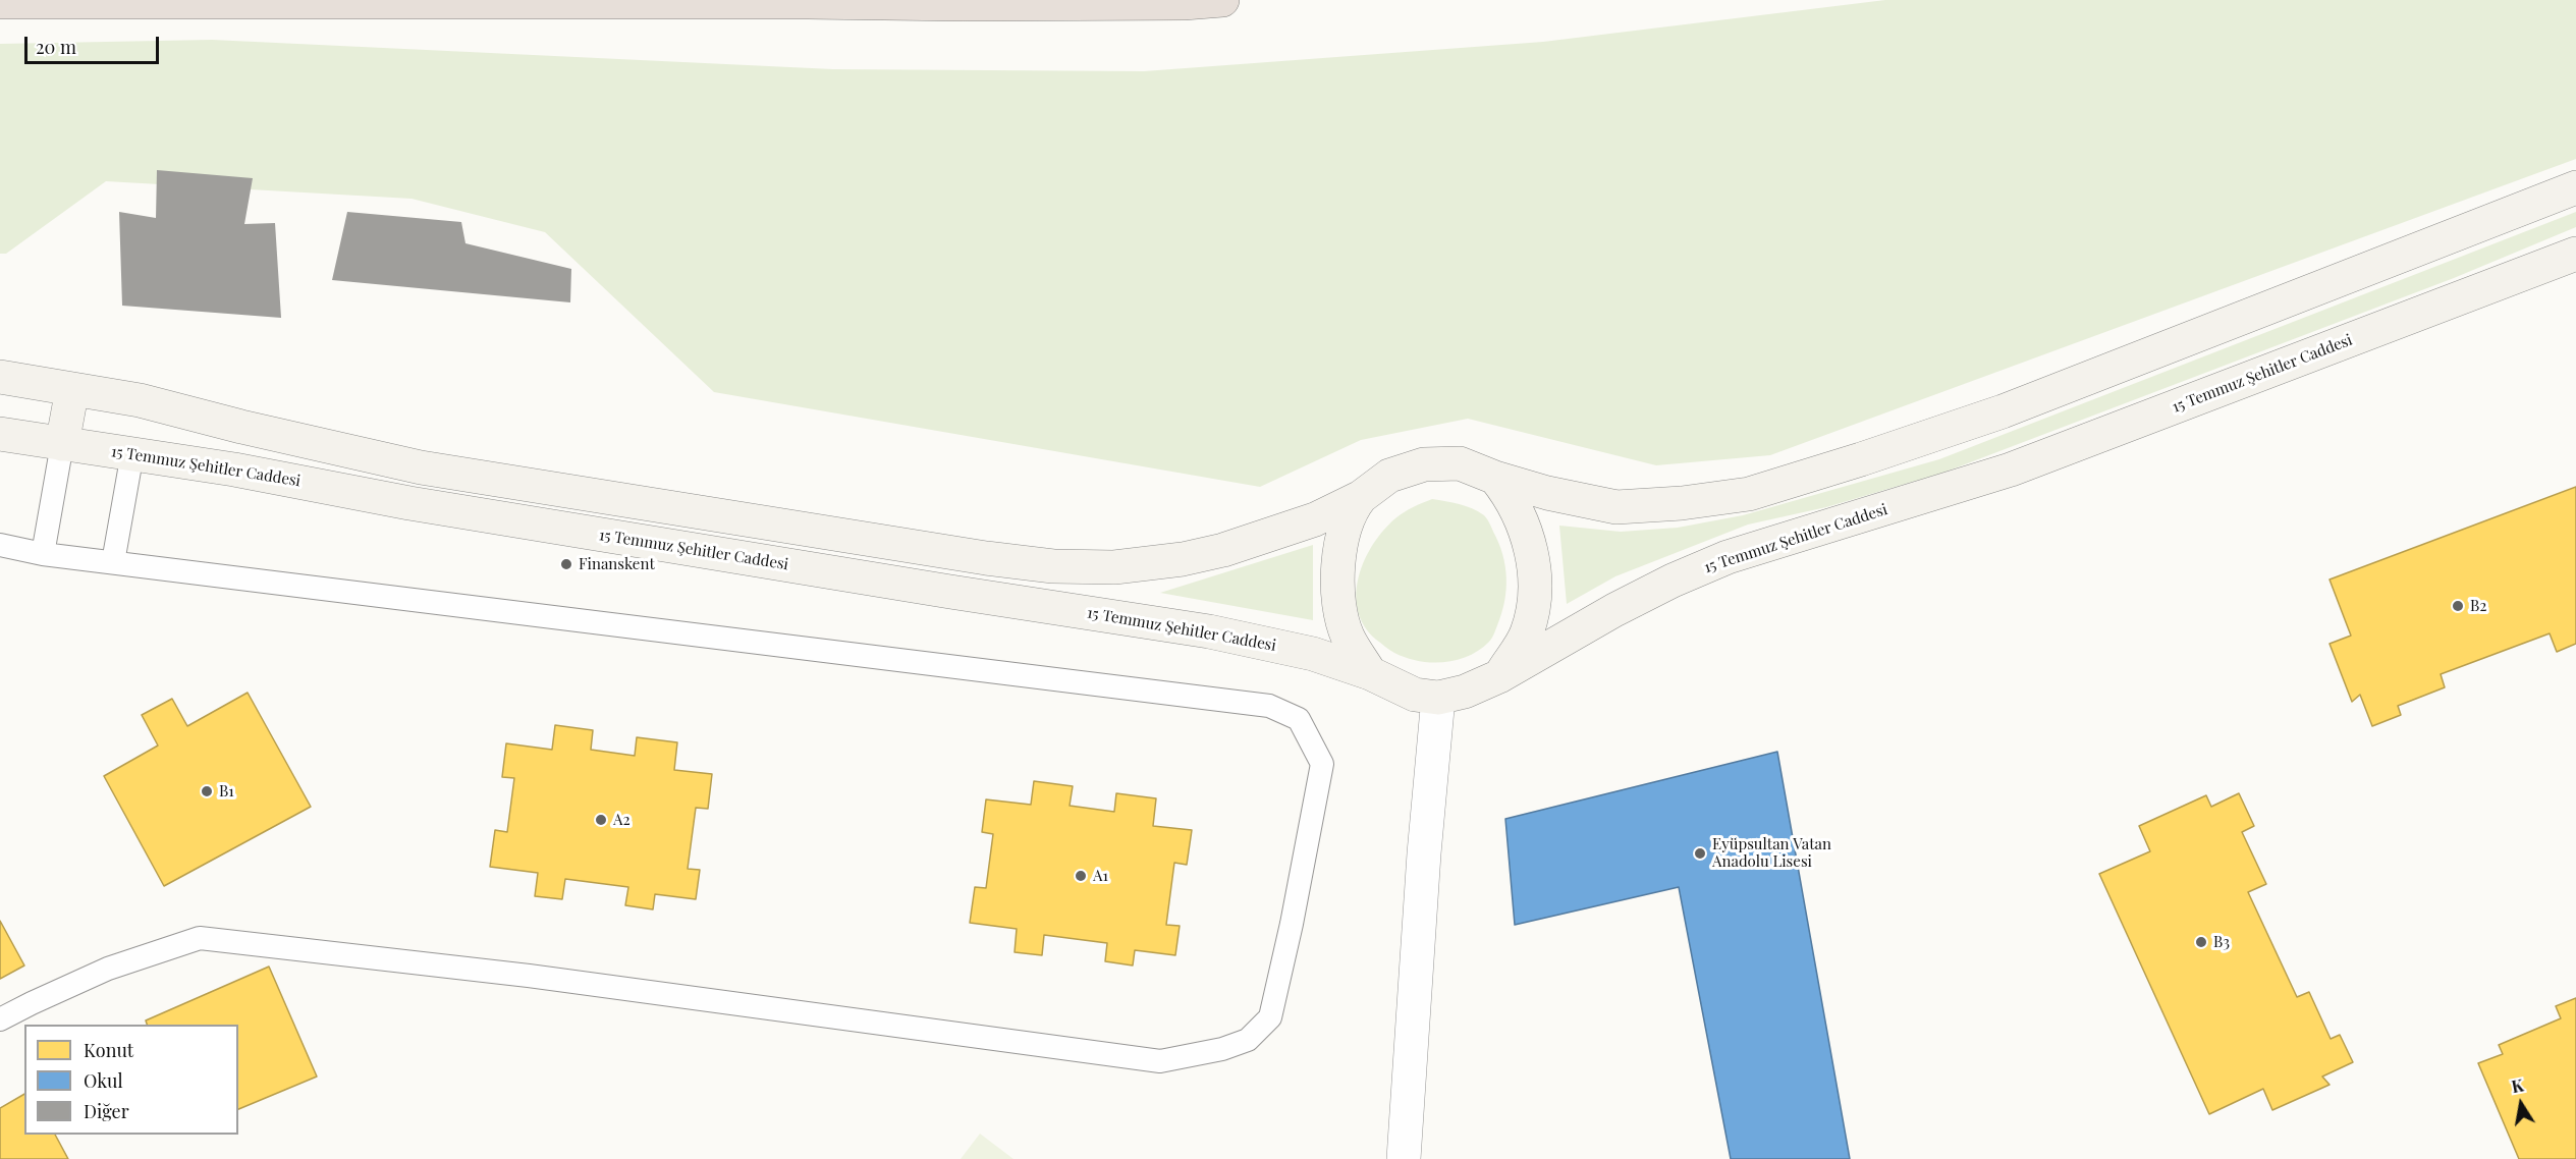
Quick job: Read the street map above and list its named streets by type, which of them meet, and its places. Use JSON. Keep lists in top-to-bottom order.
{
  "streets": {
    "main road": ["15 Temmuz Şehitler Caddesi"]
  },
  "places": [
    "Finanskent",
    "B2",
    "B1",
    "A2",
    "Eyüpsultan Vatan Anadolu Lisesi",
    "A1",
    "B3"
  ],
  "legend": ["Konut", "Okul", "Diğer"],
  "scale_bar": "20 m",
  "north": "top"
}
